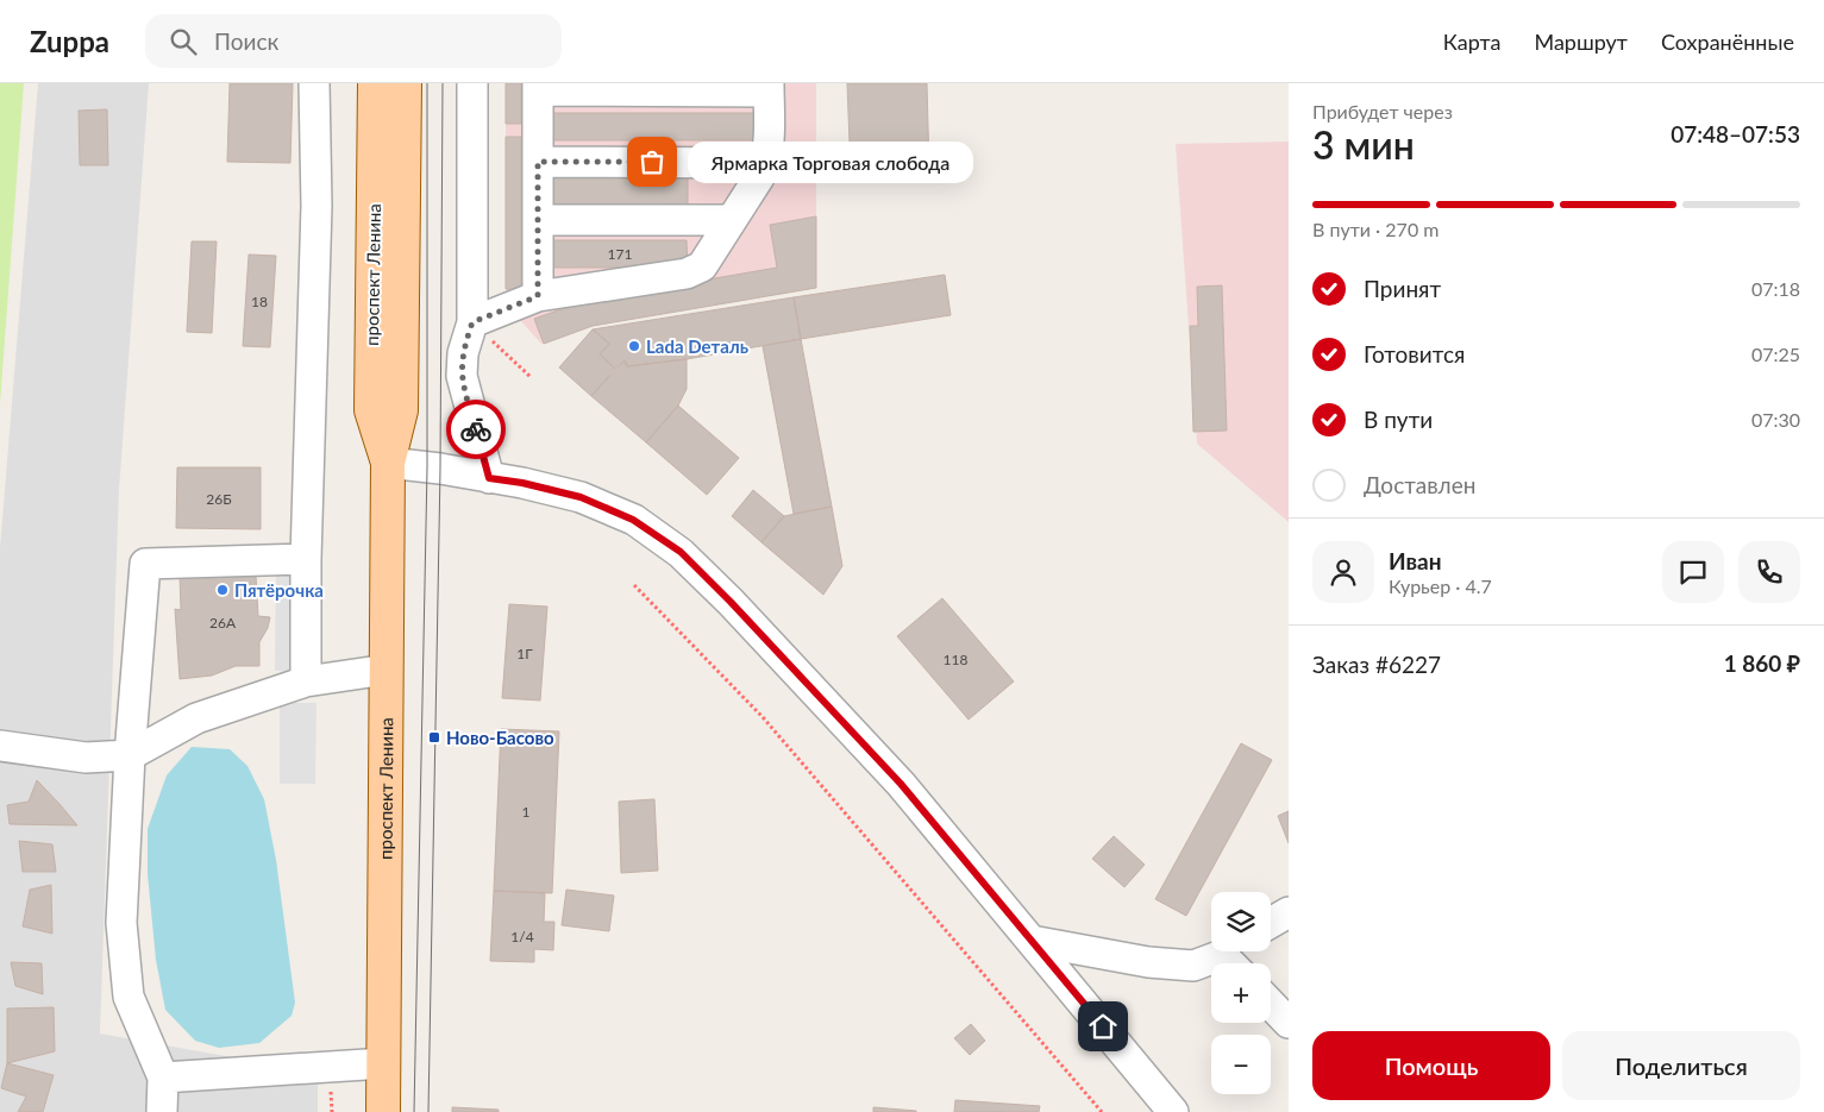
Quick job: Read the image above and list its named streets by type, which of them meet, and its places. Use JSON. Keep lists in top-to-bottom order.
{
  "streets": {
    "main road": ["проспект Ленина"]
  },
  "places": {
    "other": ["Ярмарка Торговая слобода", "Lada Dеталь", "Пятёрочка"],
    "transit": ["Ново-Басово"]
  },
  "house_numbers": [
    "171",
    "18",
    "26Б",
    "26А",
    "1Г",
    "118",
    "1",
    "1/4"
  ],
  "page": {
    "header": "Zuppa",
    "search": "Поиск",
    "nav": ["Карта", "Маршрут", "Сохранённые"],
    "heading": ["3 мин", "Прибудет через", "07:48–07:53"],
    "panel": [
      "Иван",
      "Курьер · 4.7",
      "Заказ #6227",
      "1 860 ₽"
    ],
    "bubble": "Ярмарка Торговая слобода",
    "bar": "В пути · 270 m",
    "list": [
      ["Принят", "07:18"],
      ["Готовится", "07:25"],
      ["В пути", "07:30"],
      "Доставлен"
    ],
    "map_buttons": ["+", "−"],
    "buttons": ["Помощь", "Поделиться"]
  }
}
